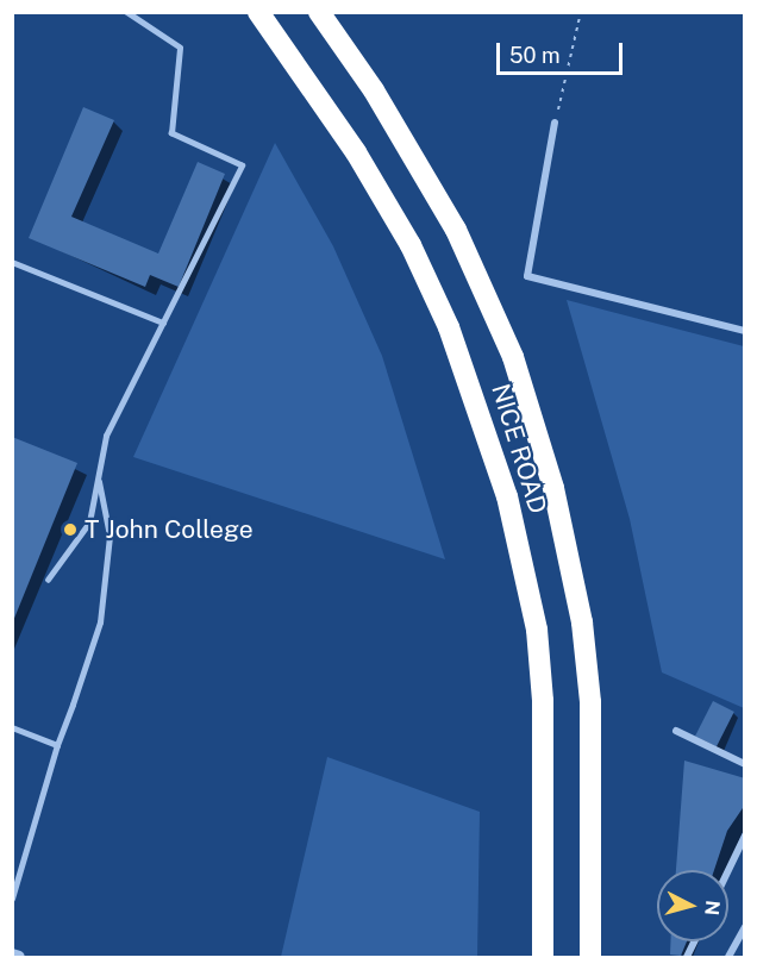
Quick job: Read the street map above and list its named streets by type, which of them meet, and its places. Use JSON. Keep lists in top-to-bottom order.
{
  "streets": {
    "highway": ["NICE ROAD"]
  },
  "places": ["T John College"],
  "scale_bar": "50 m",
  "north": "right"
}
